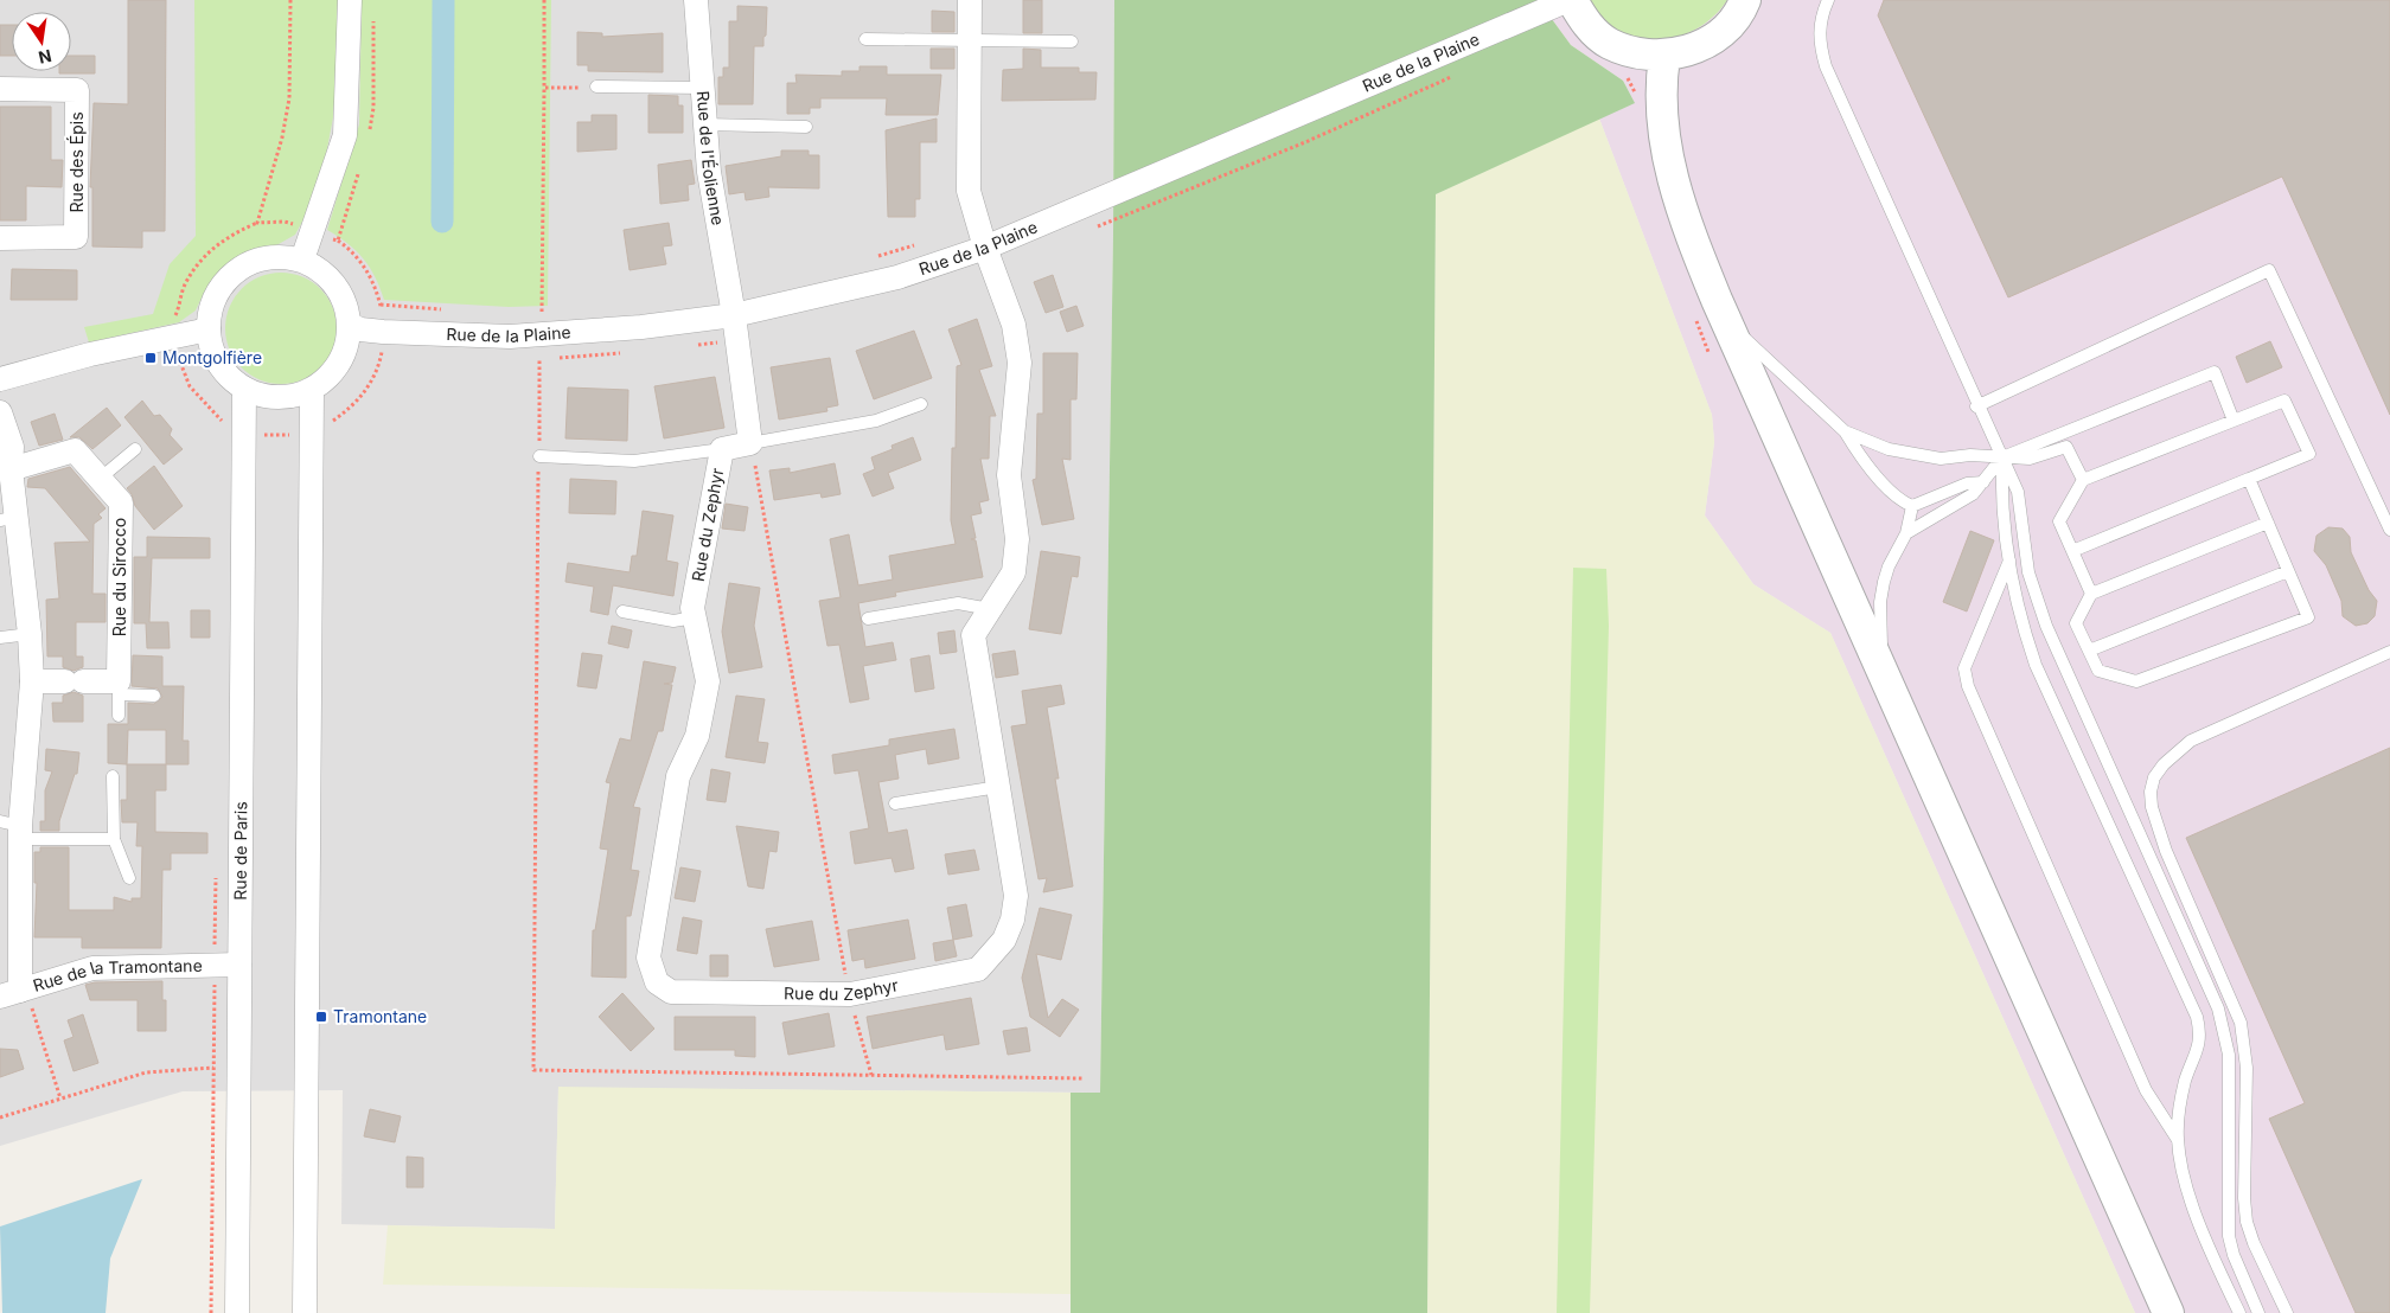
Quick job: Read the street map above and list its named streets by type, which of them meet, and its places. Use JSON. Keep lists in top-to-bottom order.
{
  "streets": {
    "street": [
      "Rue de la Plaine",
      "Rue de l'Éolienne",
      "Rue des Épis",
      "Rue du Zephyr",
      "Rue du Sirocco",
      "Rue de Paris",
      "Rue de la Tramontane"
    ]
  },
  "crossings": [
    ["Rue de la Plaine", "Rue de l'Éolienne"],
    ["Rue de la Plaine", "Rue du Zephyr"],
    ["Rue de la Plaine", "Rue de Paris"],
    ["Rue de Paris", "Rue de la Tramontane"]
  ],
  "places": {
    "transit": ["Montgolfière", "Tramontane"]
  },
  "north": "bottom"
}
